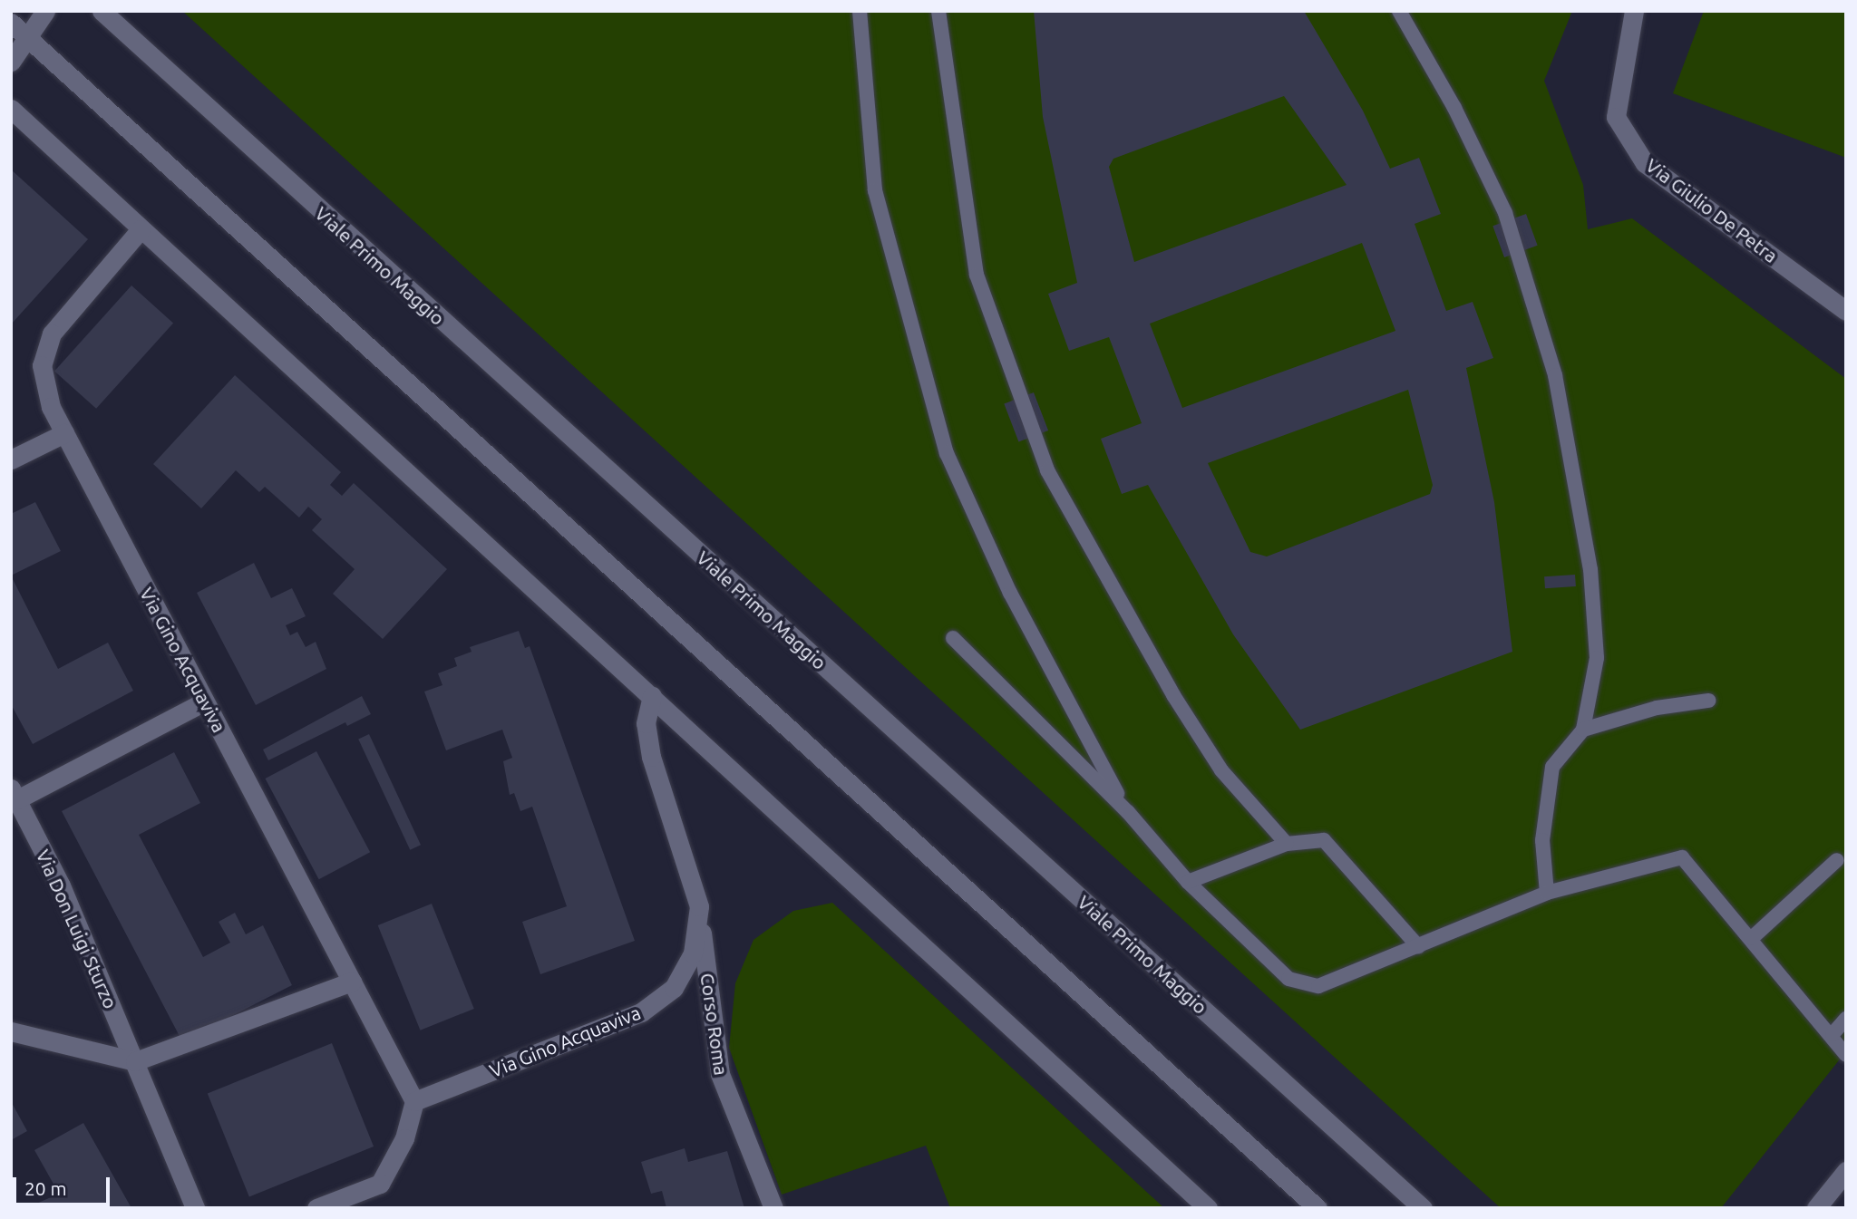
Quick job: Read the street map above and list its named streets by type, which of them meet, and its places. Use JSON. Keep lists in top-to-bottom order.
{
  "streets": {
    "street": [
      "Via Giulio De Petra",
      "Viale Primo Maggio",
      "Via Gino Acquaviva",
      "Via Don Luigi Sturzo",
      "Corso Roma"
    ]
  },
  "crossings": [
    ["Via Gino Acquaviva", "Via Don Luigi Sturzo"],
    ["Via Gino Acquaviva", "Corso Roma"]
  ],
  "scale_bar": "20 m"
}
